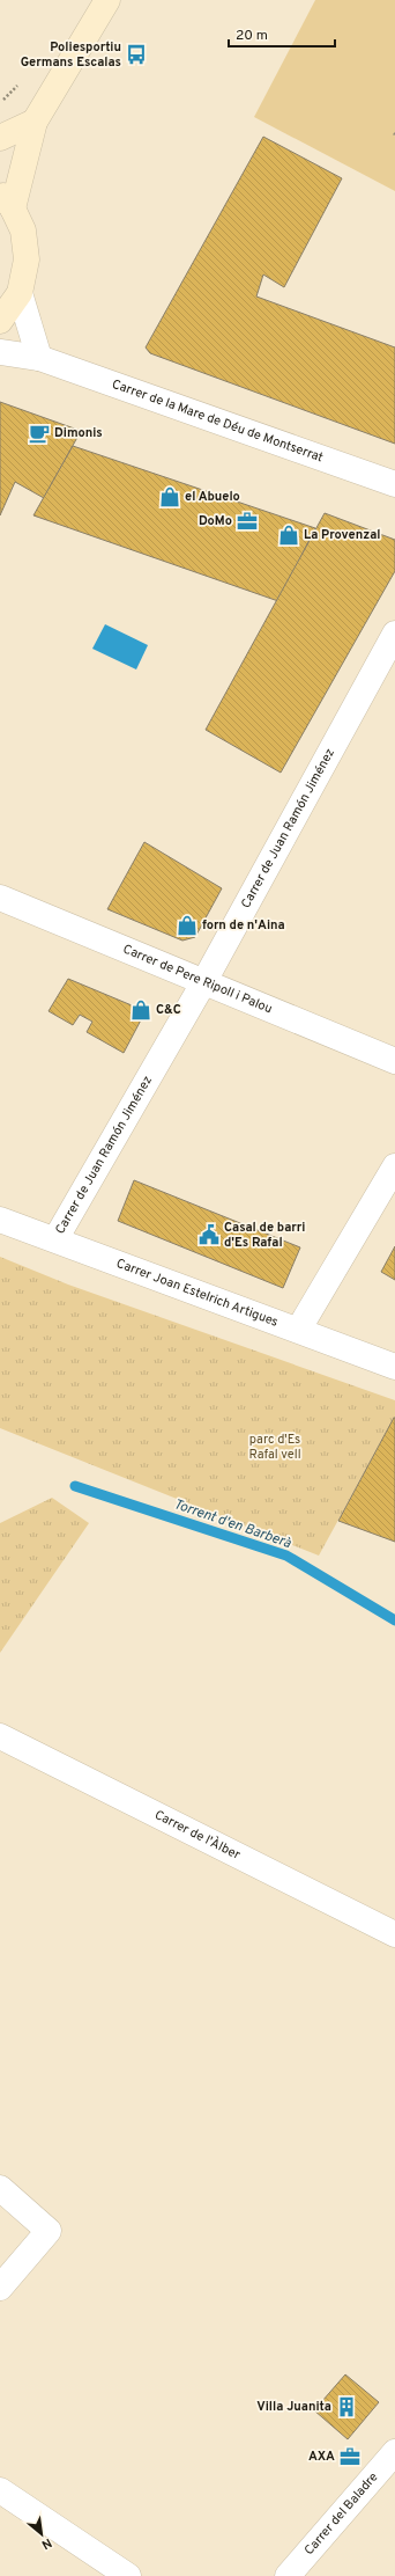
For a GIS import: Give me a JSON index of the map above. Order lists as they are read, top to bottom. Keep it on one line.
{"streets":{"street":["Carrer de la Mare de Déu de Montserrat","Carrer de Juan Ramón Jiménez","Carrer de Pere Ripoll i Palou","Carrer Joan Estelrich Artigues","Carrer de l'Àlber","Carrer del Baladre"]},"crossings":[["Carrer de Juan Ramón Jiménez","Carrer de Pere Ripoll i Palou"],["Carrer de Juan Ramón Jiménez","Carrer Joan Estelrich Artigues"]],"water":["Torrent d'en Barberà"],"parks":["parc d'Es Rafal vell"],"places":{"bus stop":["Poliesportiu Germans Escalas"],"cafe":["Dimonis"],"shop":["el Abuelo","La Provenzal","forn de n'Aina","C&C"],"office":["DoMo","AXA"],"public building":["Casal de barri d'Es Rafal"],"building":["Villa Juanita"]},"scale_bar":"20 m","north":"bottom right"}
